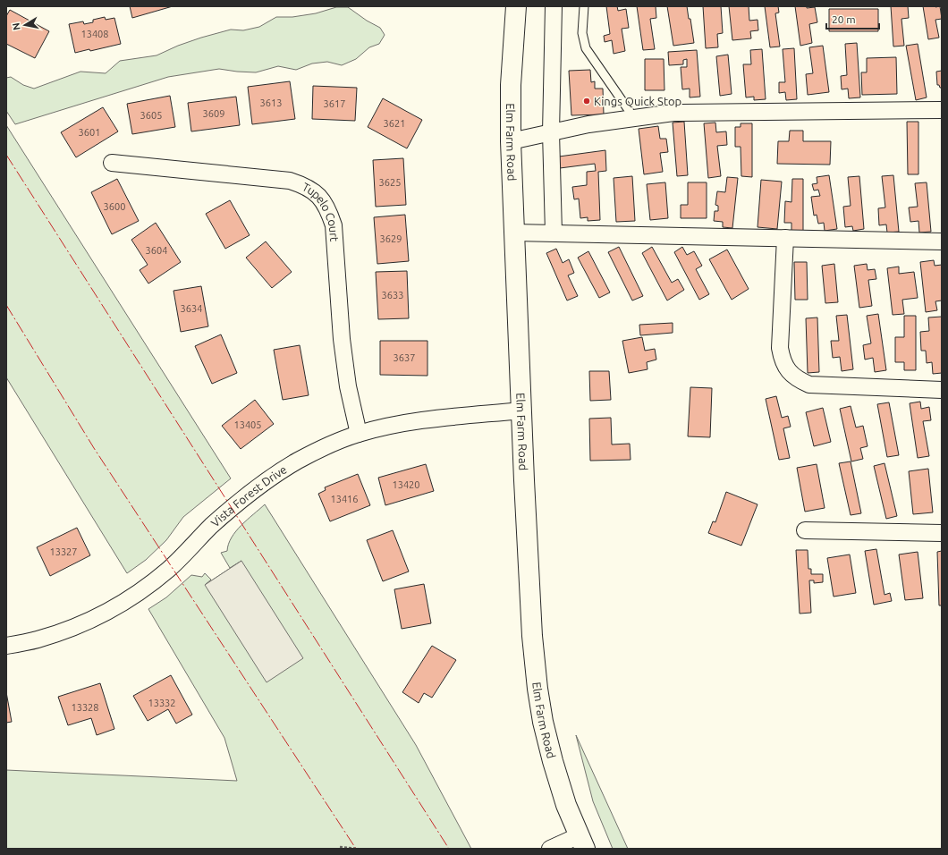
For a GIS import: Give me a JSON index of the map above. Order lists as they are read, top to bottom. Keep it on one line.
{"streets":{"street":["Elm Farm Road","Tupelo Court","Vista Forest Drive"]},"crossings":[["Elm Farm Road","Vista Forest Drive"],["Tupelo Court","Vista Forest Drive"]],"places":["Kings Quick Stop"],"house_numbers":["13408","3613","3617","3609","3605","3621","3601","3625","3600","3629","3604","3633","3634","3637","13405","13420","13416","13327","13332","13328"],"scale_bar":"20 m","north":"left"}
